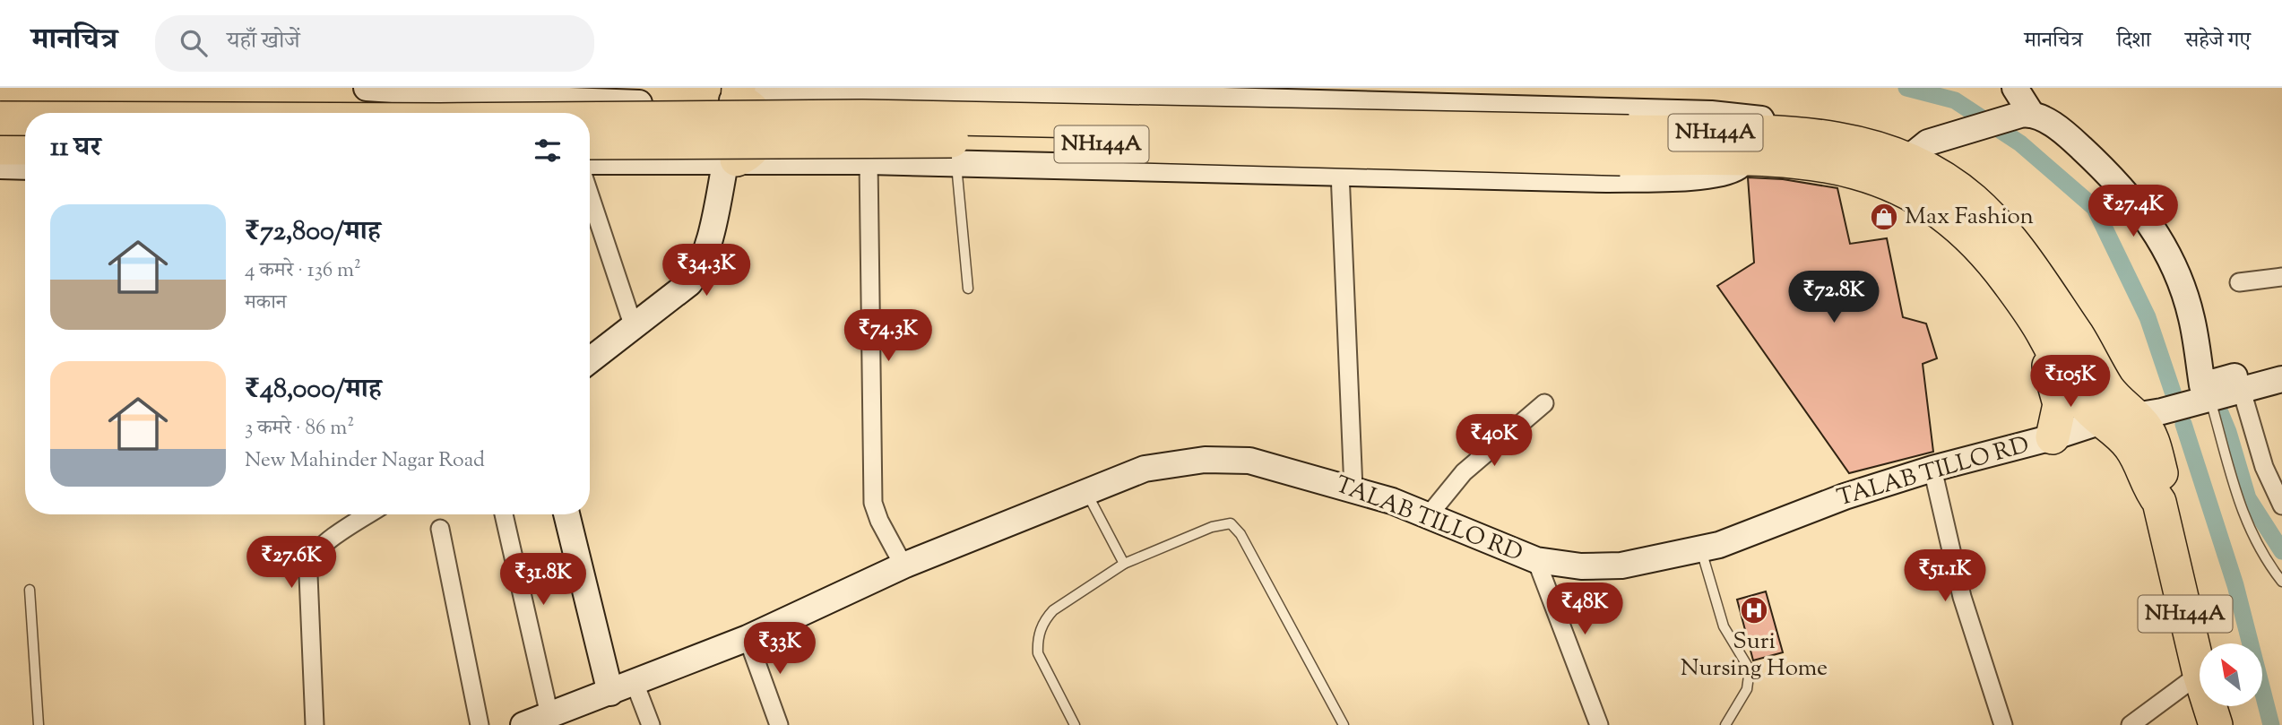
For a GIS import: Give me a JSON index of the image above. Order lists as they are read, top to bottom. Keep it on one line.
{"streets":{"highway":["NH144A"],"main road":["TALAB TILLO RD"]},"crossings":[["NH144A","TALAB TILLO RD"]],"places":{"shop":["Max Fashion"],"hospital":["Suri Nursing Home"]},"north":"top left","page":{"header":"मानचित्र","search":"यहाँ खोजें","nav":["मानचित्र","दिशा","सहेजे गए"],"heading":"11 घर","price":["₹27.4K","₹34.3K","₹72.8K","₹74.3K","₹105K","₹40K","₹27.6K","₹51.1K","₹31.8K","₹48K","₹33K"],"list":[{"name":"₹72,800/माह","note":"4 कमरे · 136 m² · मकान"},{"name":"₹48,000/माह","note":"3 कमरे · 86 m² · New Mahinder Nagar Road"}]}}
